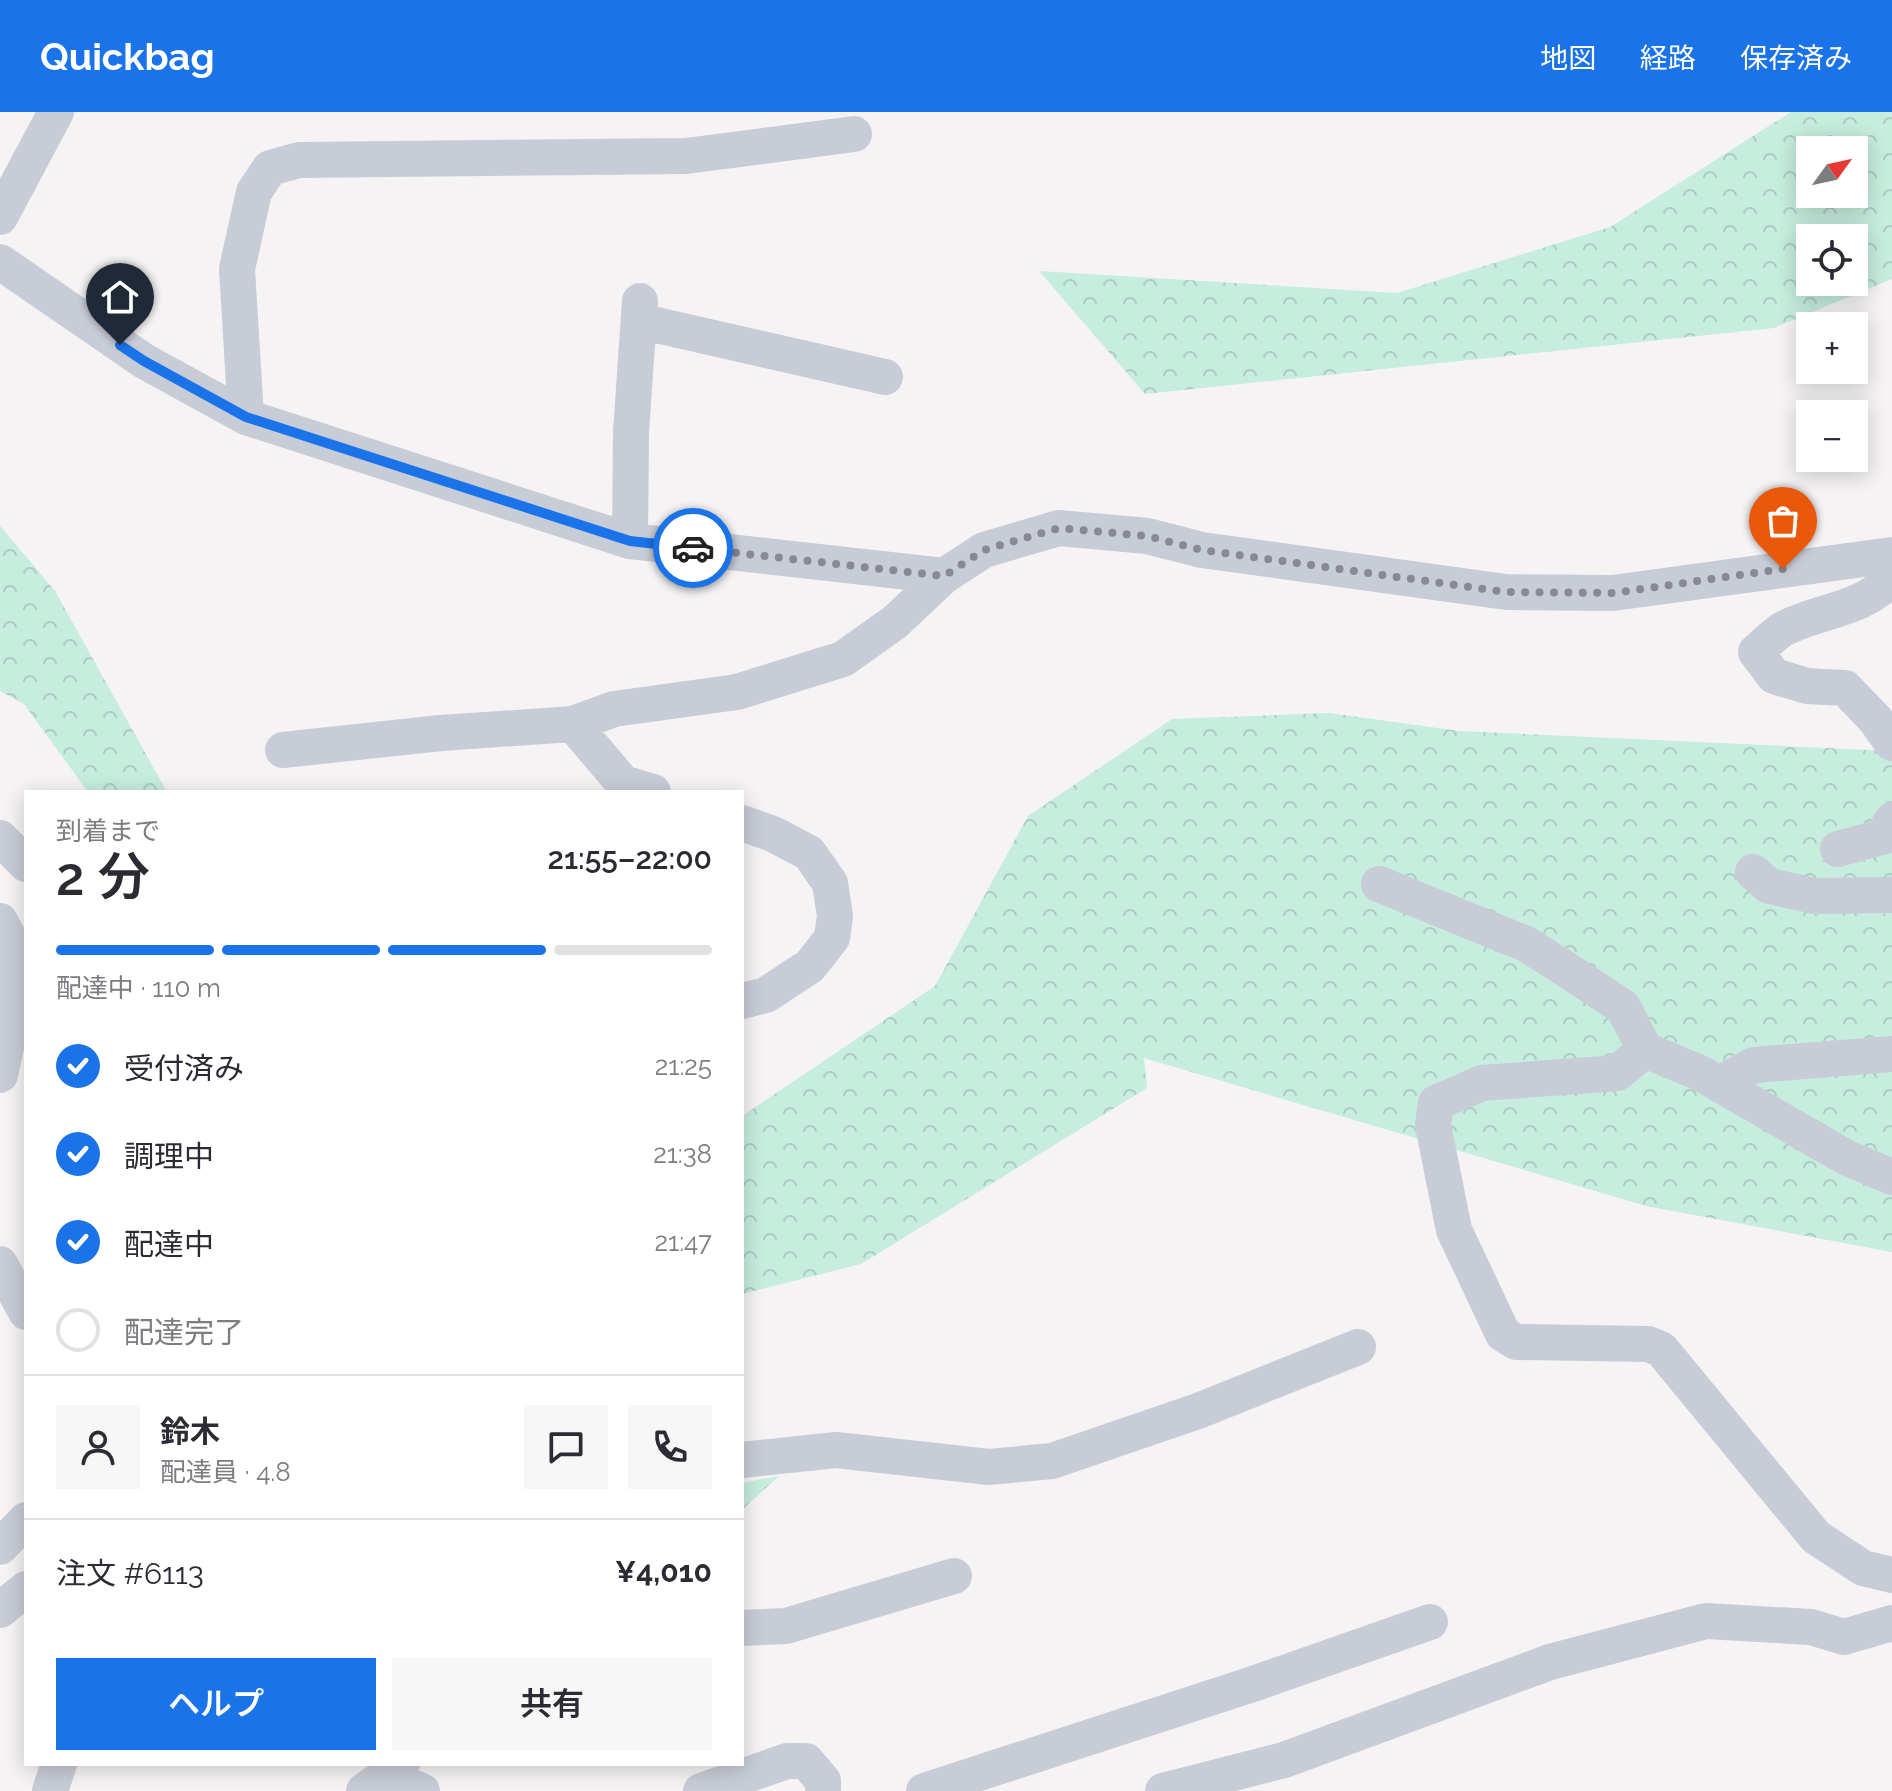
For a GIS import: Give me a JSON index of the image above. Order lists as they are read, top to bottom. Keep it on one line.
{"north":"top right","page":{"header":"Quickbag","nav":["地図","経路","保存済み"],"map_buttons":["+","−"],"heading":["2 分","到着まで","21:55–22:00"],"panel":["鈴木","配達員 · 4.8","注文 #6113","¥4,010"],"bar":"配達中 · 110 m","list":[["受付済み","21:25"],["調理中","21:38"],["配達中","21:47"],"配達完了"],"buttons":["ヘルプ","共有"]}}
